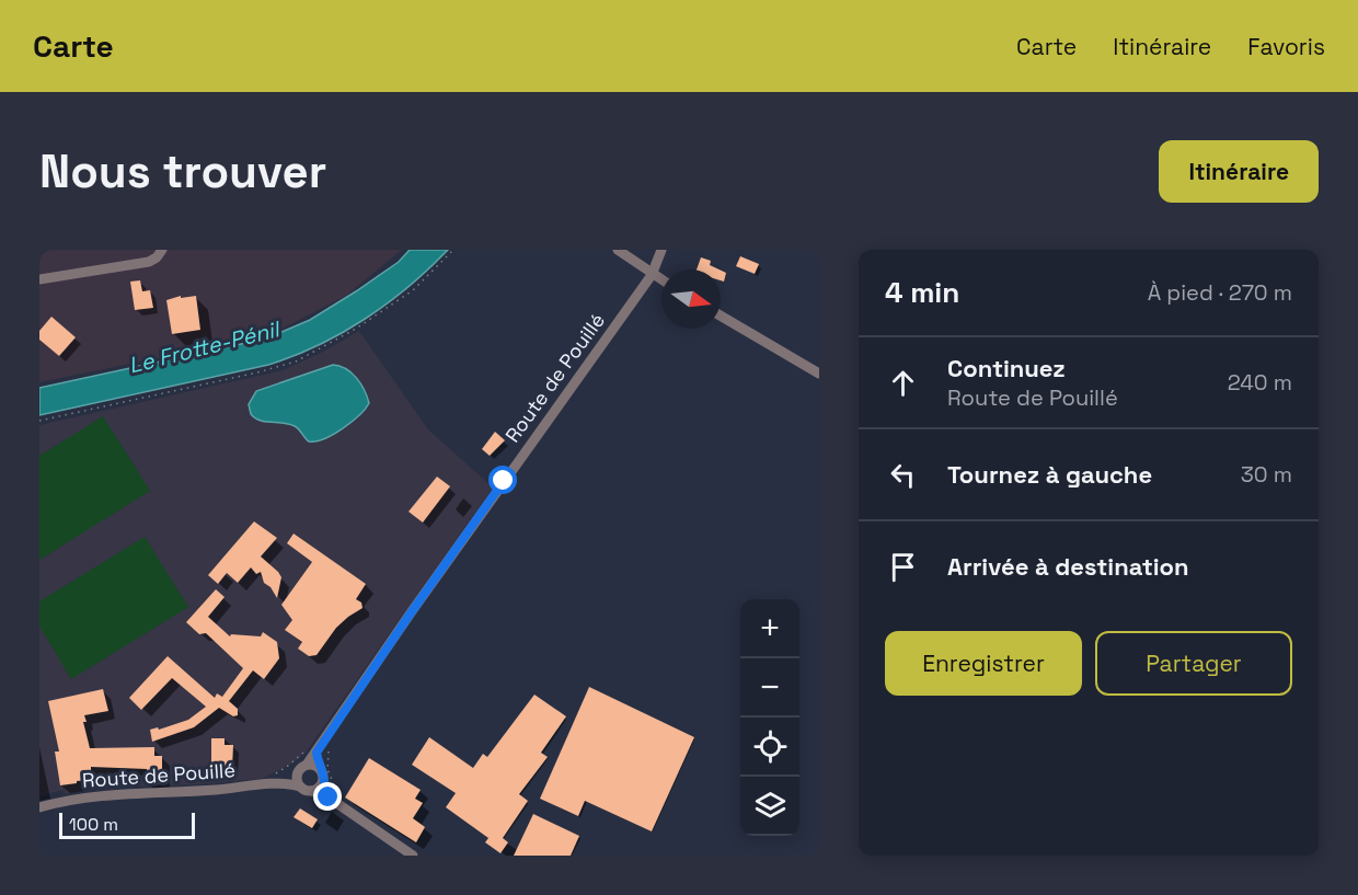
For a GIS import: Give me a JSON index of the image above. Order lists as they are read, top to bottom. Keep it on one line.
{"streets":{"street":["Route de Pouillé"]},"water":["Le Frotte-Pénil"],"scale_bar":"100 m","north":"right","page":{"header":"Carte","nav":["Carte","Itinéraire","Favoris"],"buttons":["Itinéraire",["Enregistrer","Partager"]],"title":"Nous trouver","heading":["4 min","À pied · 270 m"],"list":[["Continuez","Route de Pouillé","240 m"],["Tournez à gauche","30 m"],"Arrivée à destination"],"map_buttons":["+","−"],"scale":"100 m"}}
